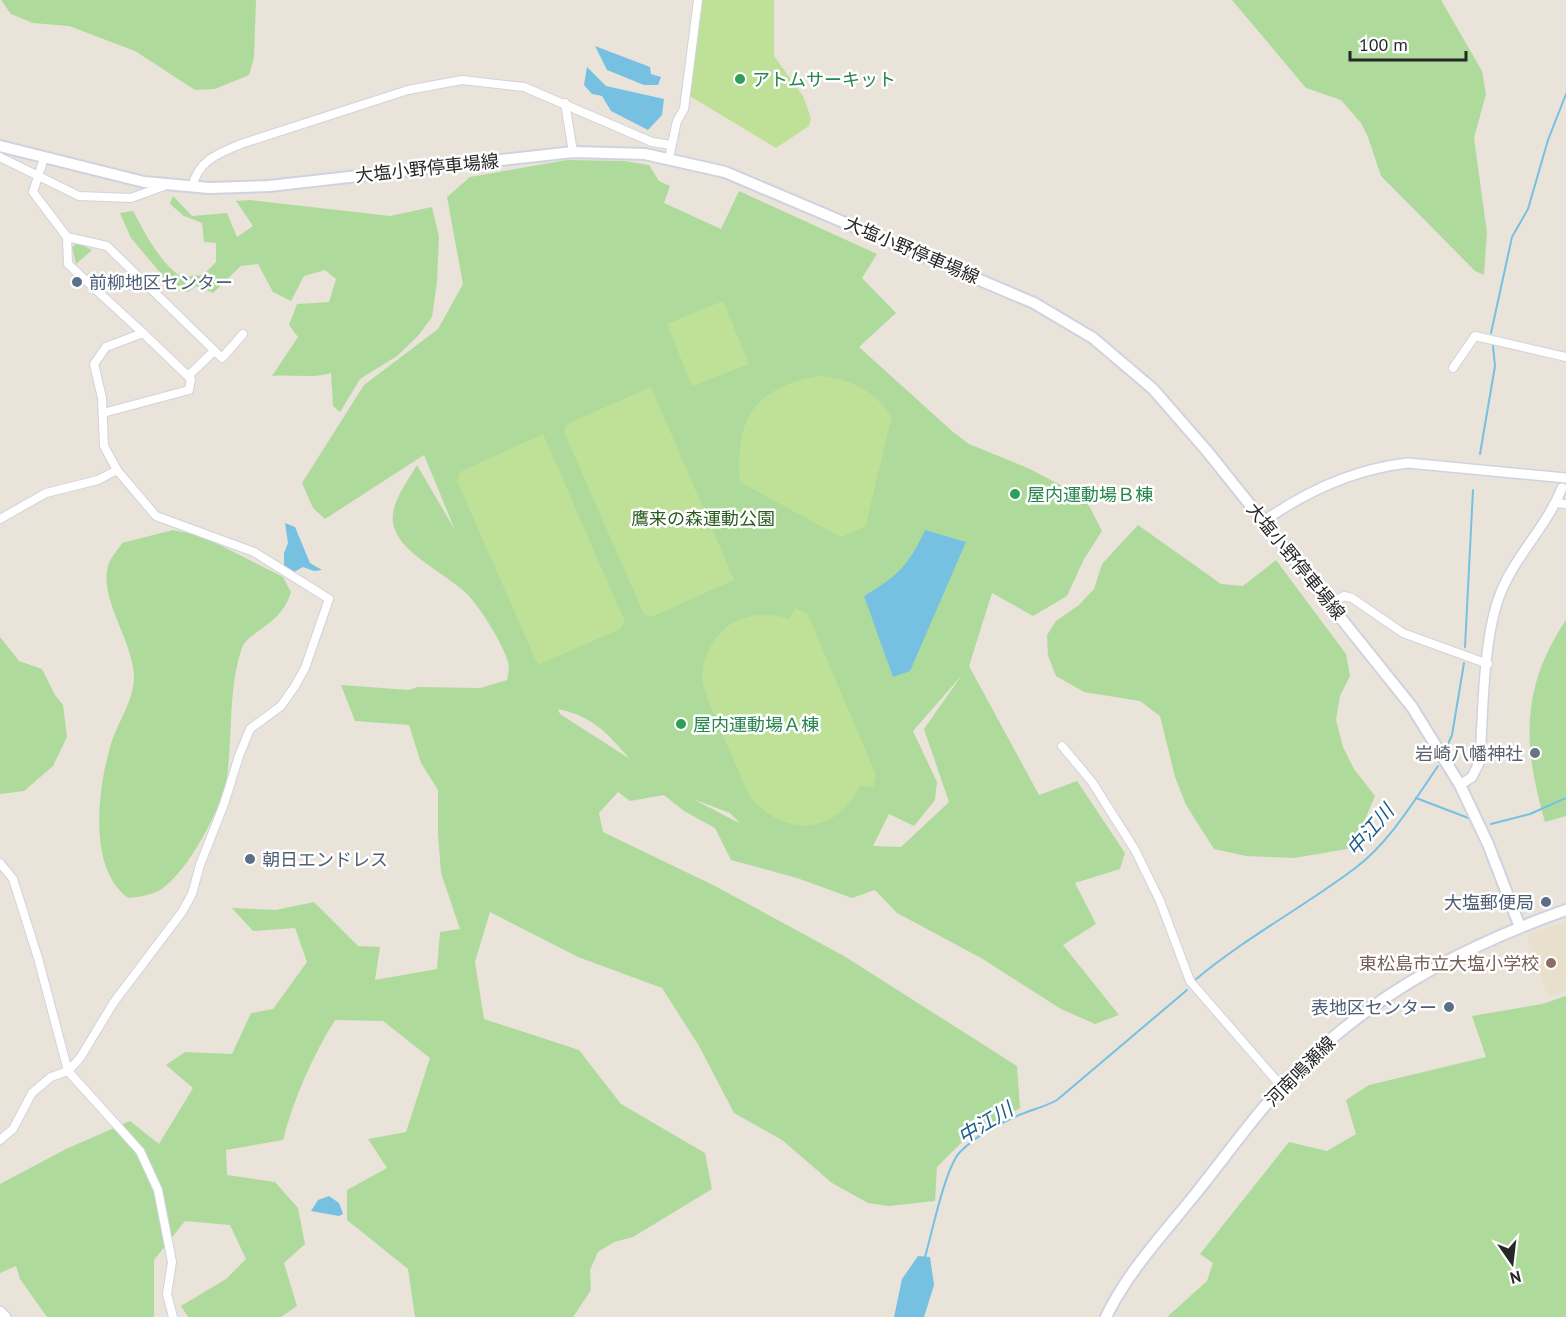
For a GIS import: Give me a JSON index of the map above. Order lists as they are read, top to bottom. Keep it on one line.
{"streets":{"main road":["大塩小野停車場線","河南鳴瀬線"]},"crossings":[["大塩小野停車場線","河南鳴瀬線"]],"water":["中江川"],"parks":["鷹来の森運動公園"],"places":["アトムサーキット","前柳地区センター","屋内運動場Ｂ棟","屋内運動場Ａ棟","岩崎八幡神社","朝日エンドレス","大塩郵便局","東松島市立大塩小学校","表地区センター"],"scale_bar":"100 m","north":"bottom"}
